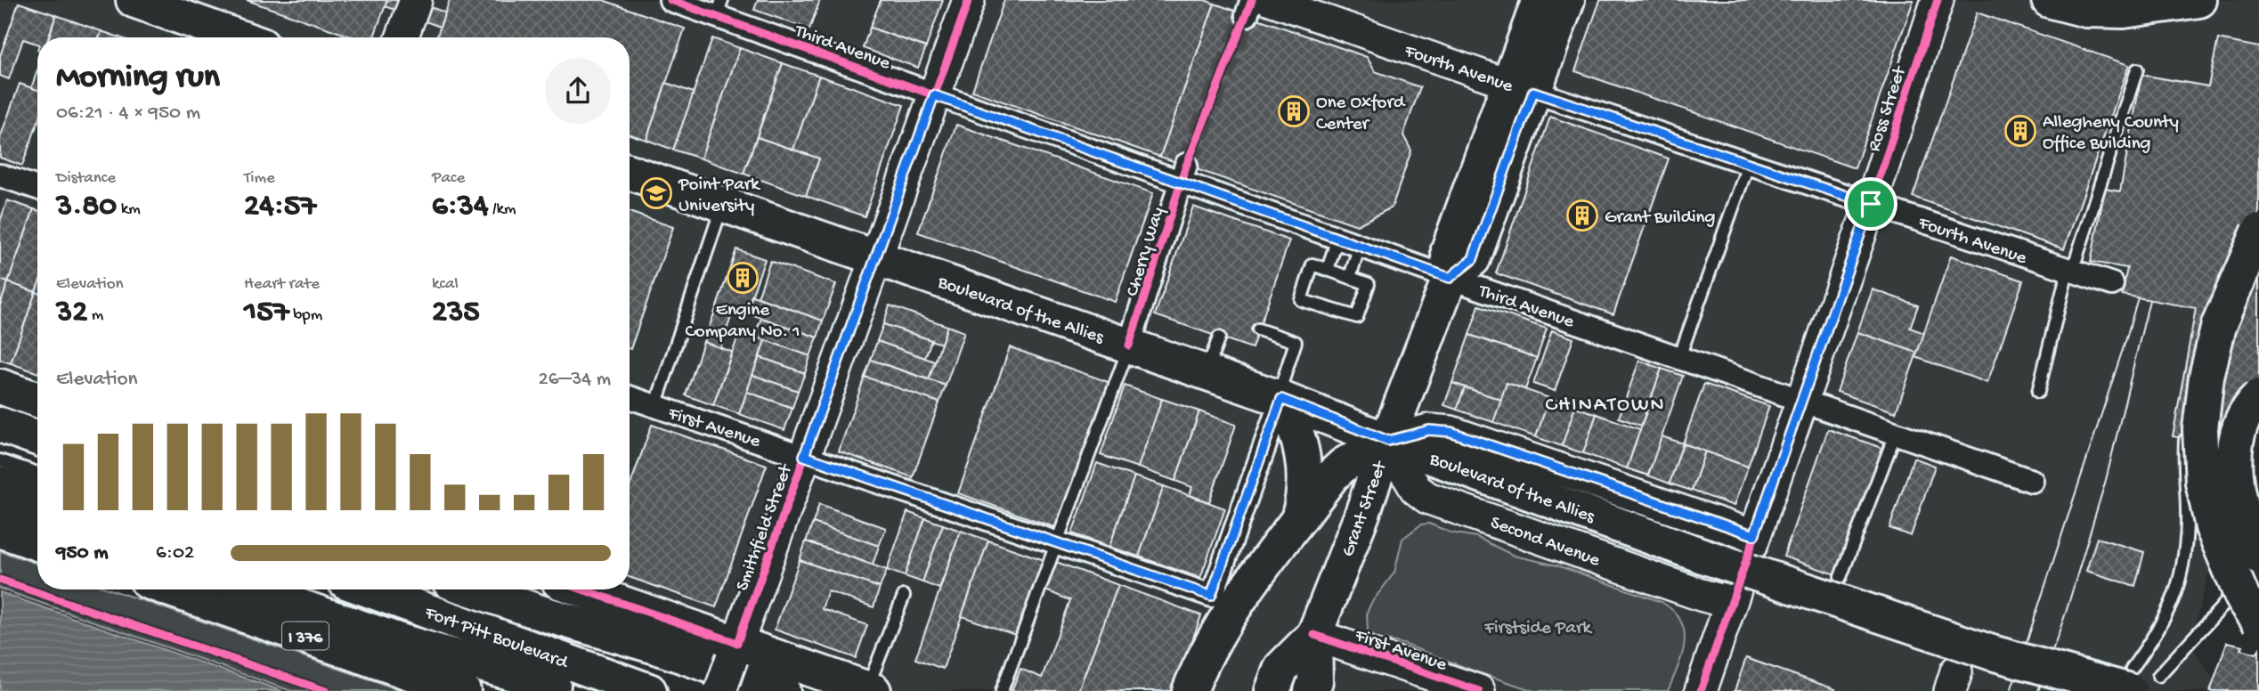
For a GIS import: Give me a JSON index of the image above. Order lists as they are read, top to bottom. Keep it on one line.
{"streets":{"main road":["Ross Street","Boulevard of the Allies","First Avenue","Grant Street","Smithfield Street","Second Avenue","I 376","Fort Pitt Boulevard"],"street":["Third Avenue","Fourth Avenue","Cherry Way"]},"crossings":[["Third Avenue","Ross Street"],["Third Avenue","Cherry Way"],["Third Avenue","Grant Street"],["Third Avenue","Smithfield Street"],["Fourth Avenue","Ross Street"],["Fourth Avenue","Grant Street"],["Ross Street","Boulevard of the Allies"],["Ross Street","Grant Street"],["Ross Street","Second Avenue"],["Cherry Way","Boulevard of the Allies"],["Cherry Way","First Avenue"],["Boulevard of the Allies","First Avenue"],["Boulevard of the Allies","Grant Street"],["Boulevard of the Allies","Smithfield Street"],["Boulevard of the Allies","Second Avenue"],["First Avenue","Grant Street"],["First Avenue","Smithfield Street"],["Grant Street","Second Avenue"]],"districts":["CHINATOWN"],"parks":["Firstside Park"],"places":{"building":["One Oxford Center","Allegheny County Office Building","Grant Building","Engine Company No. 1"],"school or university":["Point Park University"]},"page":{"heading":["Morning run","06:21 · 4 × 950 m"],"stats":[["Distance","3.80 km"],["Time","24:57"],["Pace","6:34 /km"],["Elevation","32 m"],["Heart rate","157 bpm"],["kcal","235"]],"chart":["Elevation","26–34 m"],"list":[{"name":"950 m","note":"6:02"}]}}
